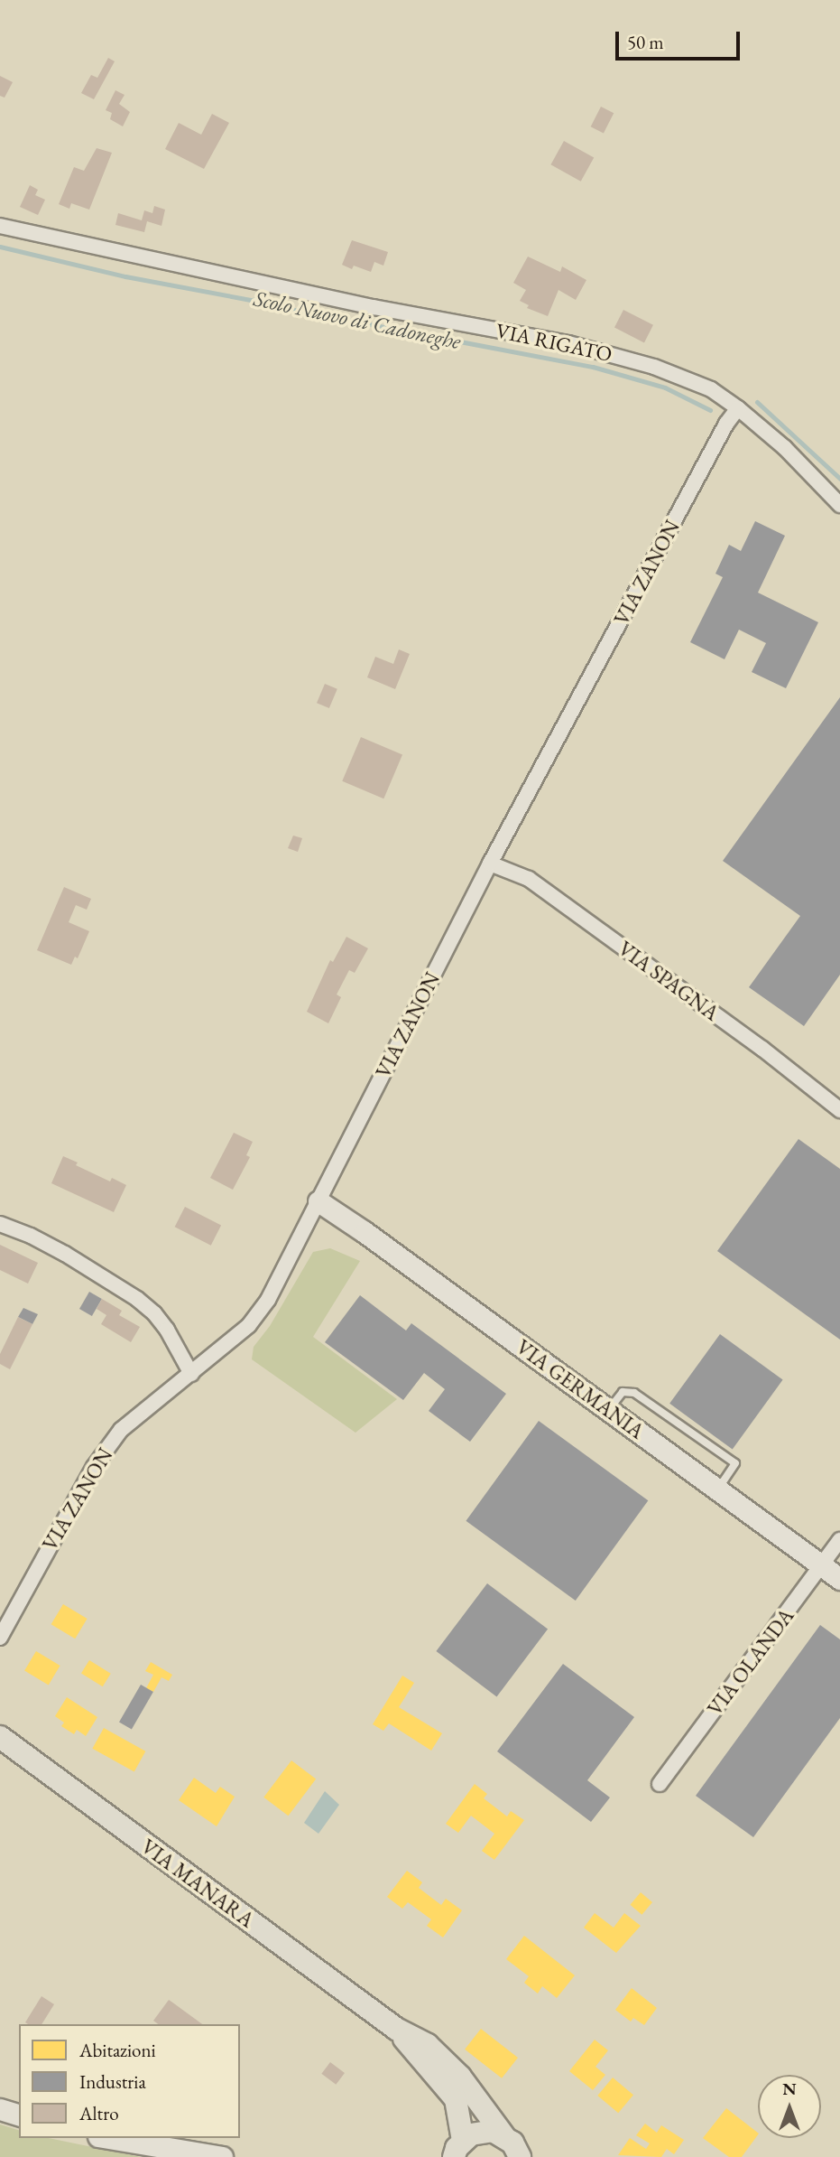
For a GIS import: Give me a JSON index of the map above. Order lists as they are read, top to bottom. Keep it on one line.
{"streets":{"main road":["VIA MANARA"],"street":["VIA RIGATO","VIA ZANON","VIA SPAGNA","VIA GERMANIA","VIA OLANDA"]},"crossings":[["VIA RIGATO","VIA ZANON"],["VIA ZANON","VIA SPAGNA"],["VIA ZANON","VIA GERMANIA"],["VIA GERMANIA","VIA OLANDA"]],"water":["Scolo Nuovo di Cadoneghe"],"legend":["Abitazioni","Industria","Altro"],"scale_bar":"50 m","north":"top"}
